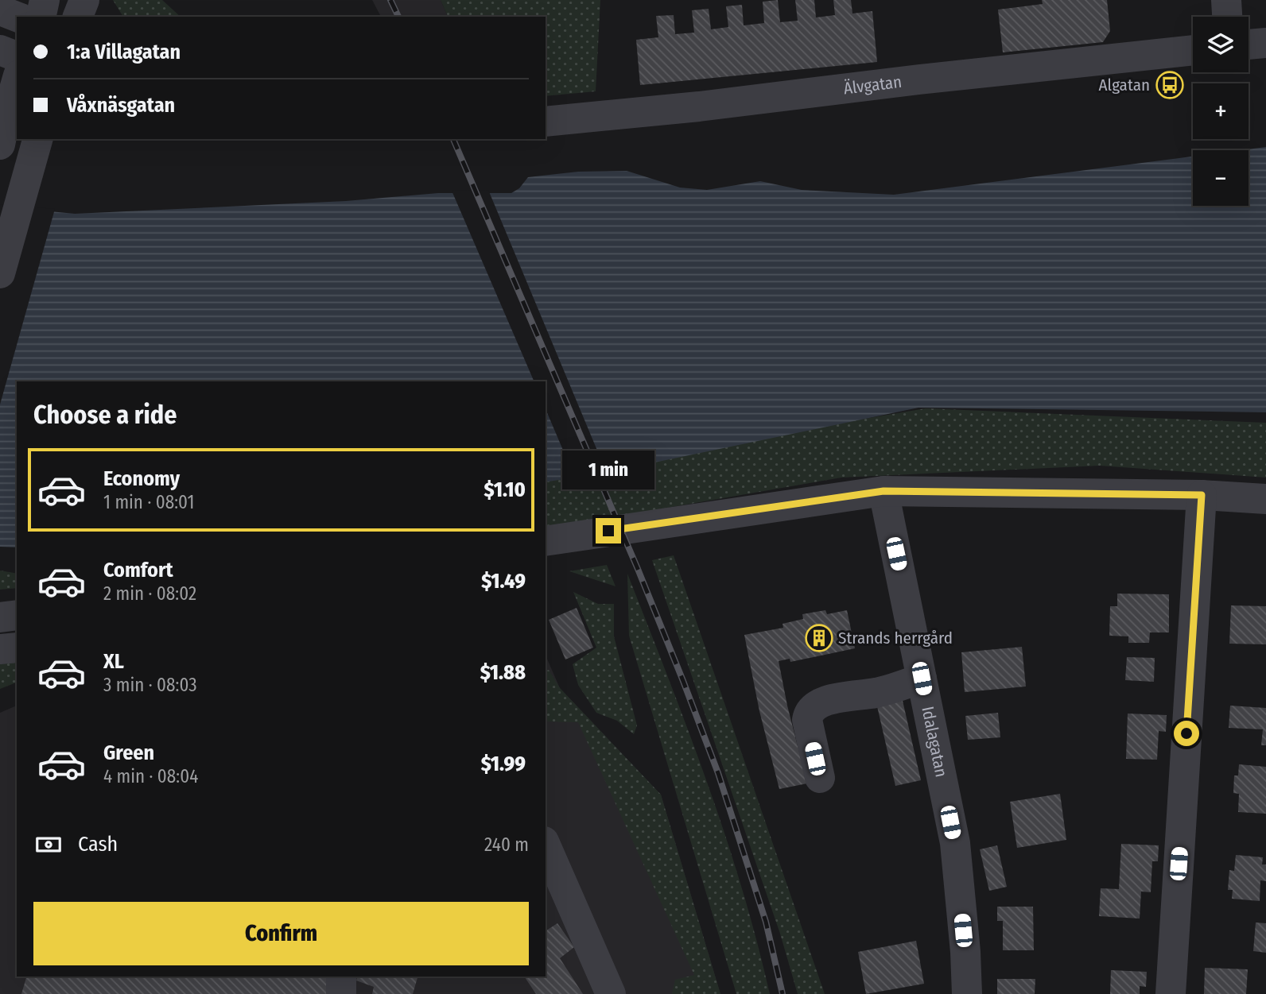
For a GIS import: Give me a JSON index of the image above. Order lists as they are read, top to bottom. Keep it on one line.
{"streets":{"street":["Älvgatan","Idalagatan"]},"places":{"bus stop":["Algatan"],"building":["Strands herrgård"]},"page":{"map_buttons":["+","−"],"banner":["1:a Villagatan","Våxnäsgatan"],"heading":"Choose a ride","list":[{"name":"Economy","note":"1 min · 08:01","value":"$1.10"},{"name":"Comfort","note":"2 min · 08:02","value":"$1.49"},{"name":"XL","note":"3 min · 08:03","value":"$1.88"},{"name":"Green","note":"4 min · 08:04","value":"$1.99"}],"bubble":"1 min","pay":["Cash","240 m"],"buttons":"Confirm"}}
